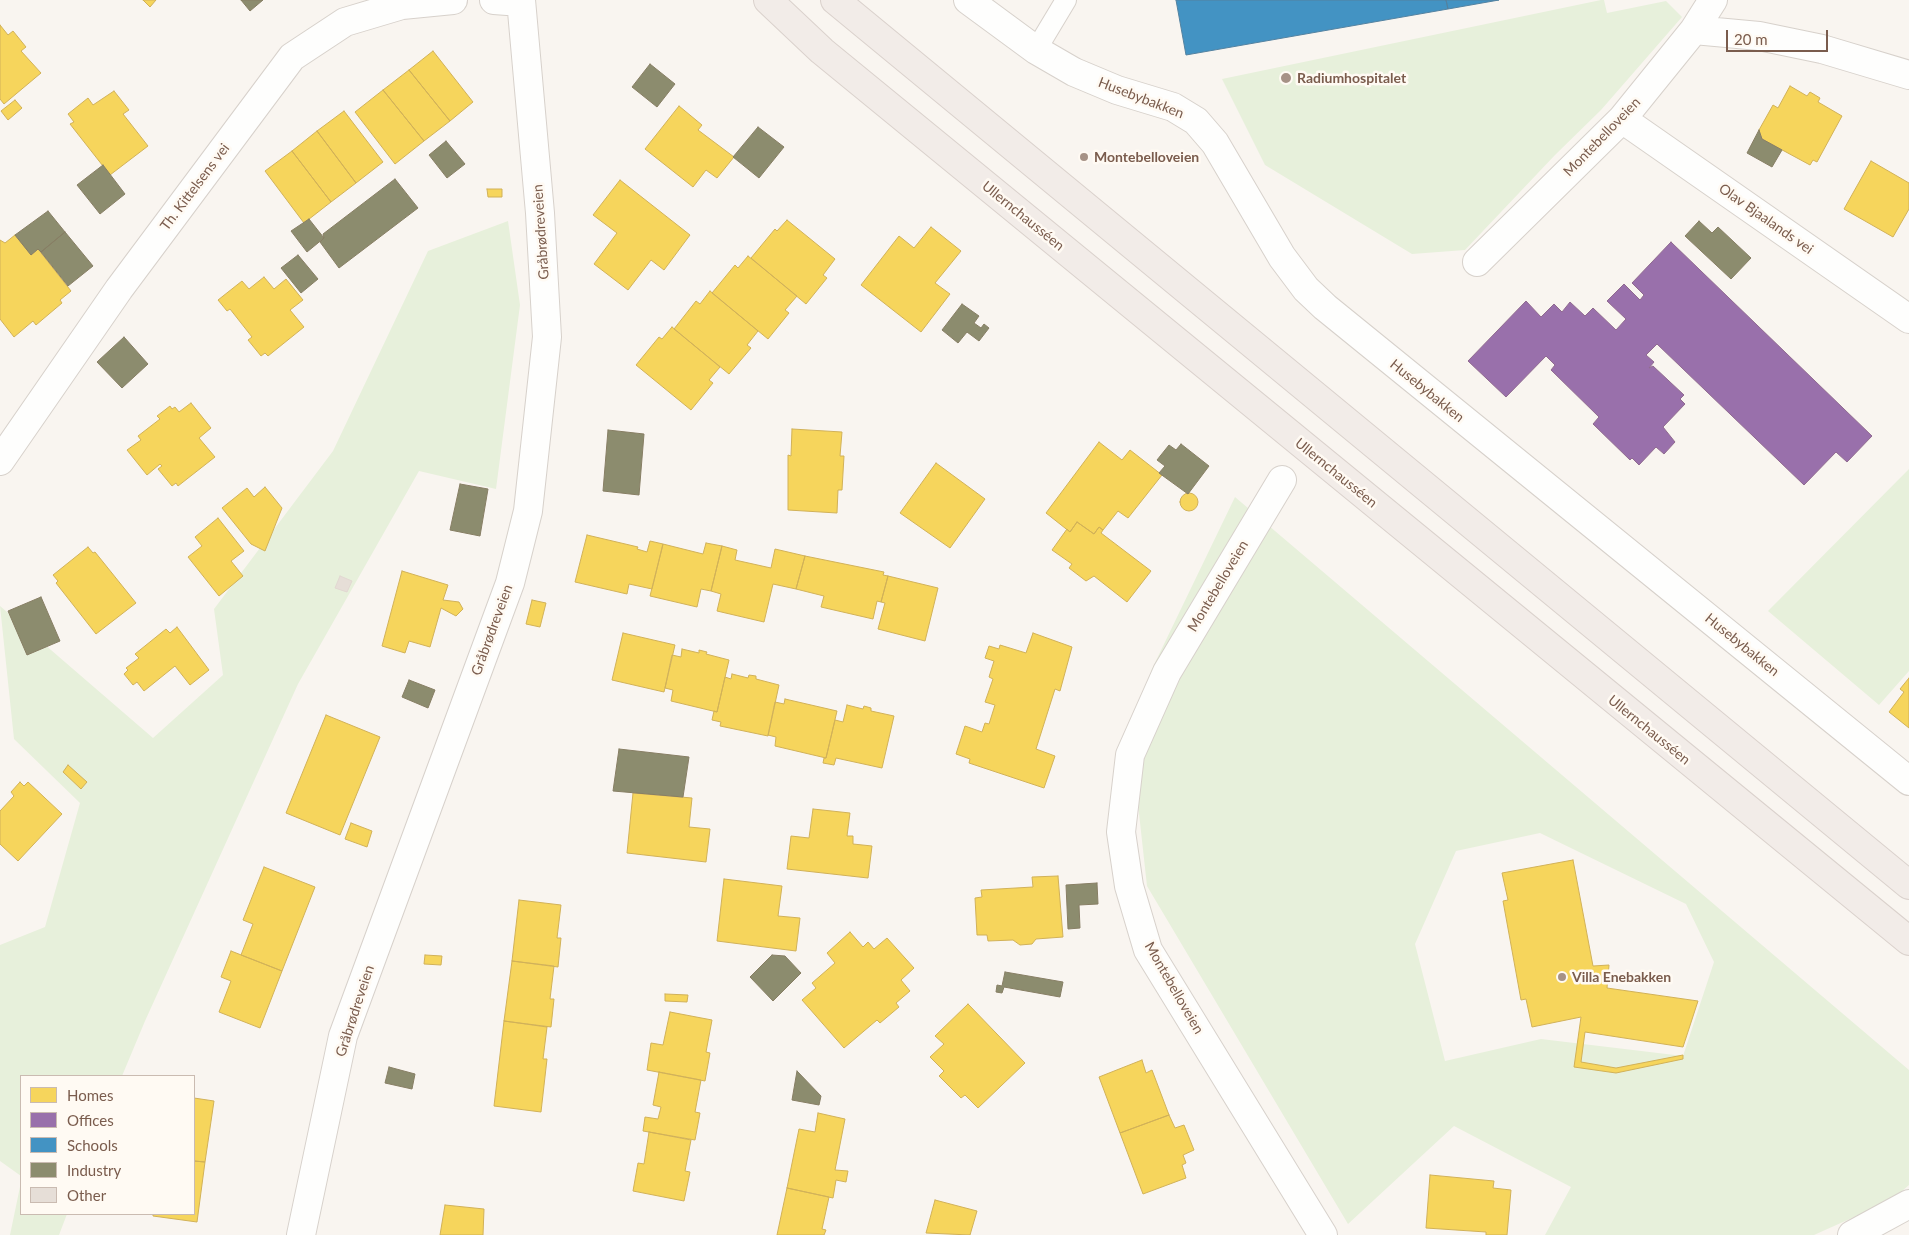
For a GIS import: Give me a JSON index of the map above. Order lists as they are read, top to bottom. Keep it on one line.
{"streets":{"highway":["Ullernchausséen"],"street":["Husebybakken","Montebelloveien","Th. Kittelsens vei","Olav Bjaalands vei","Gråbrødreveien"]},"crossings":[["Montebelloveien","Olav Bjaalands vei"]],"places":["Radiumhospitalet","Montebelloveien","Villa Enebakken"],"legend":["Homes","Offices","Schools","Industry","Other"],"scale_bar":"20 m"}
